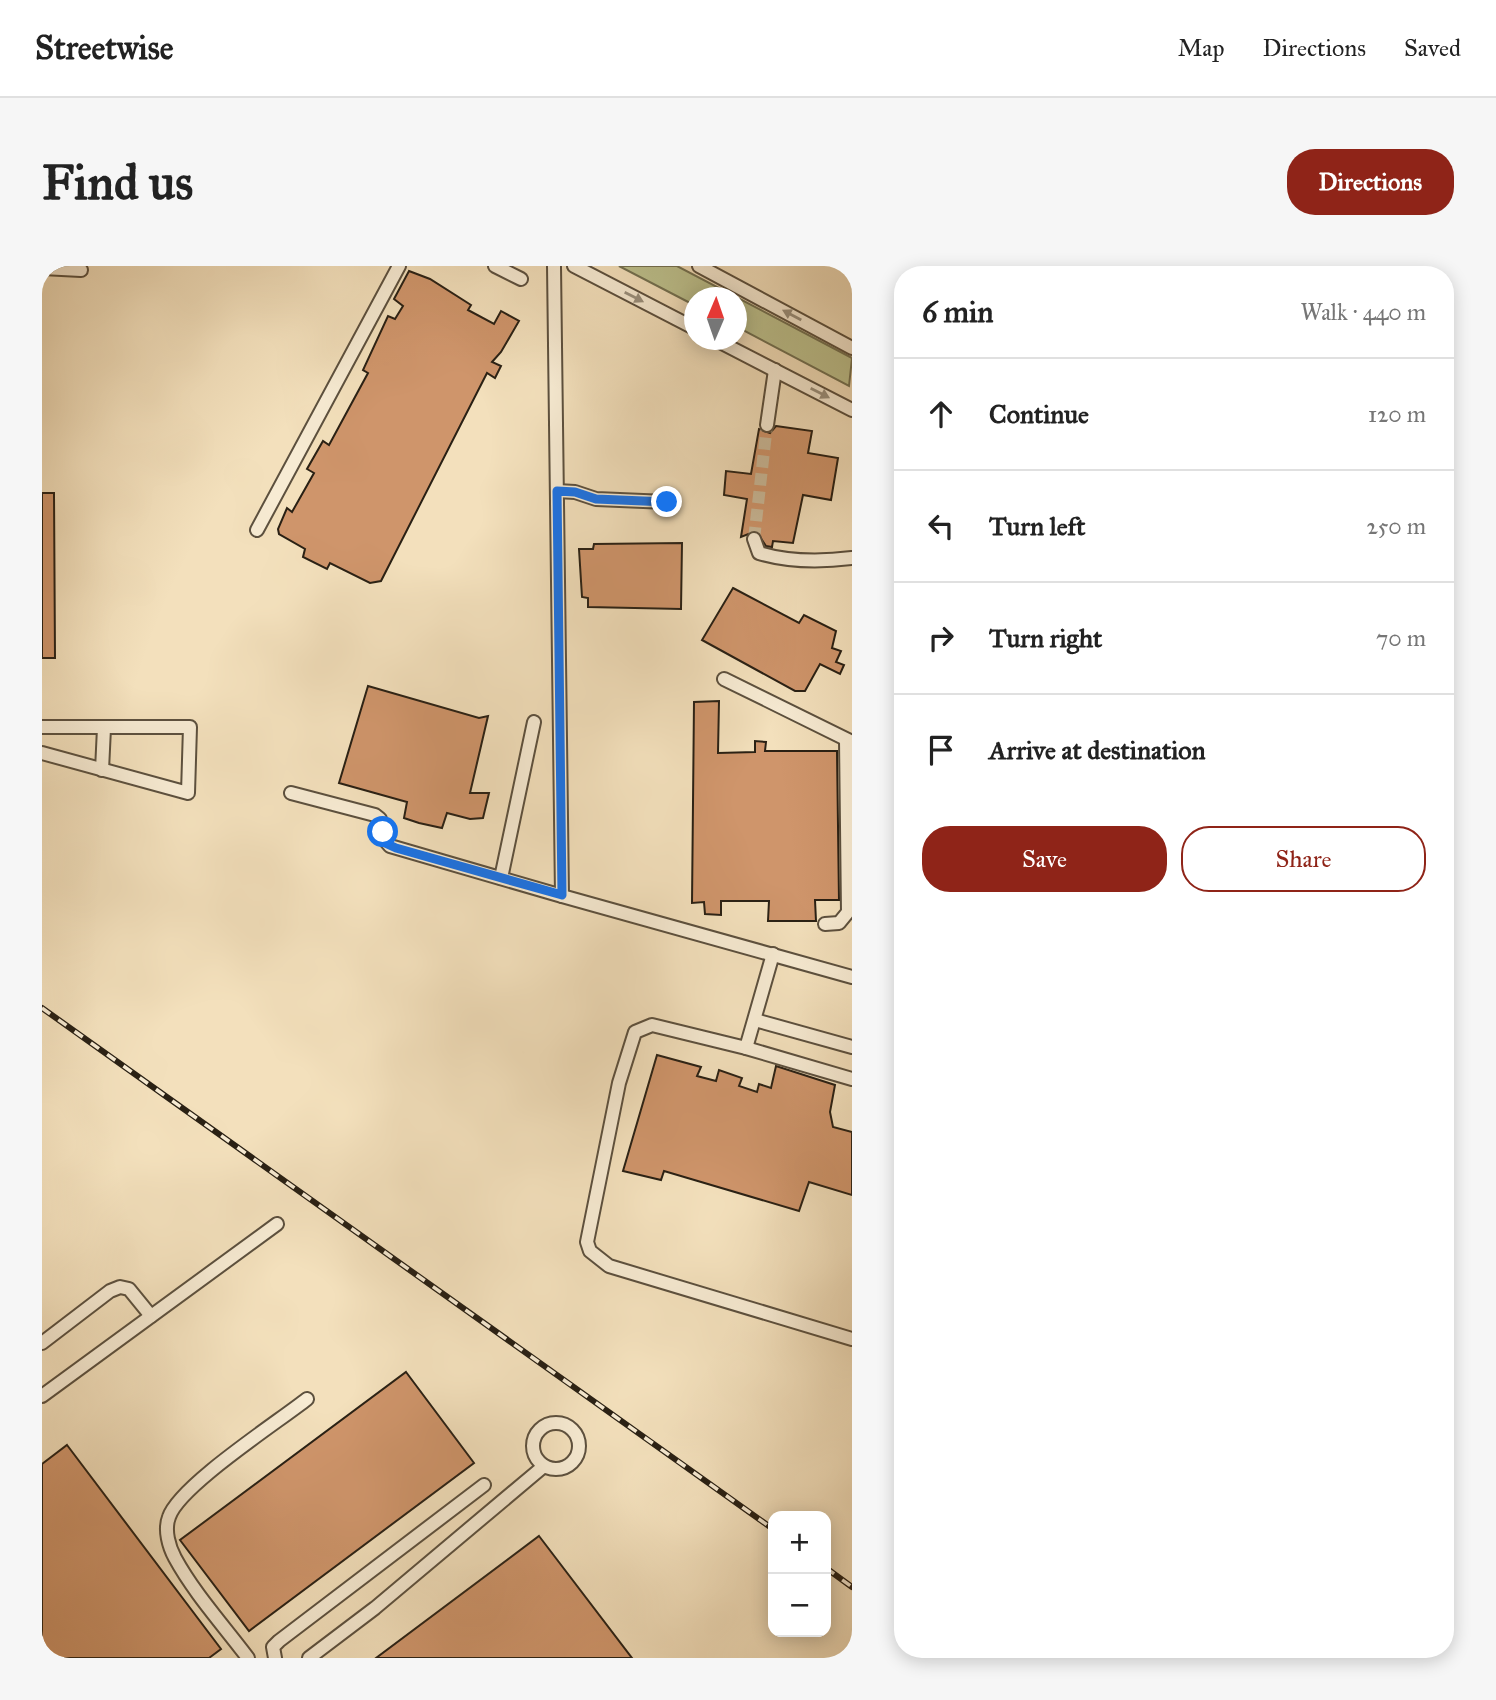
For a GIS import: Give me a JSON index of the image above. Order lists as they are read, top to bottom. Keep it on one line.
{"north":"top","page":{"header":"Streetwise","nav":["Map","Directions","Saved"],"buttons":["Directions",["Save","Share"]],"title":"Find us","heading":["6 min","Walk · 440 m"],"list":[["Continue","120 m"],["Turn left","250 m"],["Turn right","70 m"],"Arrive at destination"],"map_buttons":["+","−"]}}
